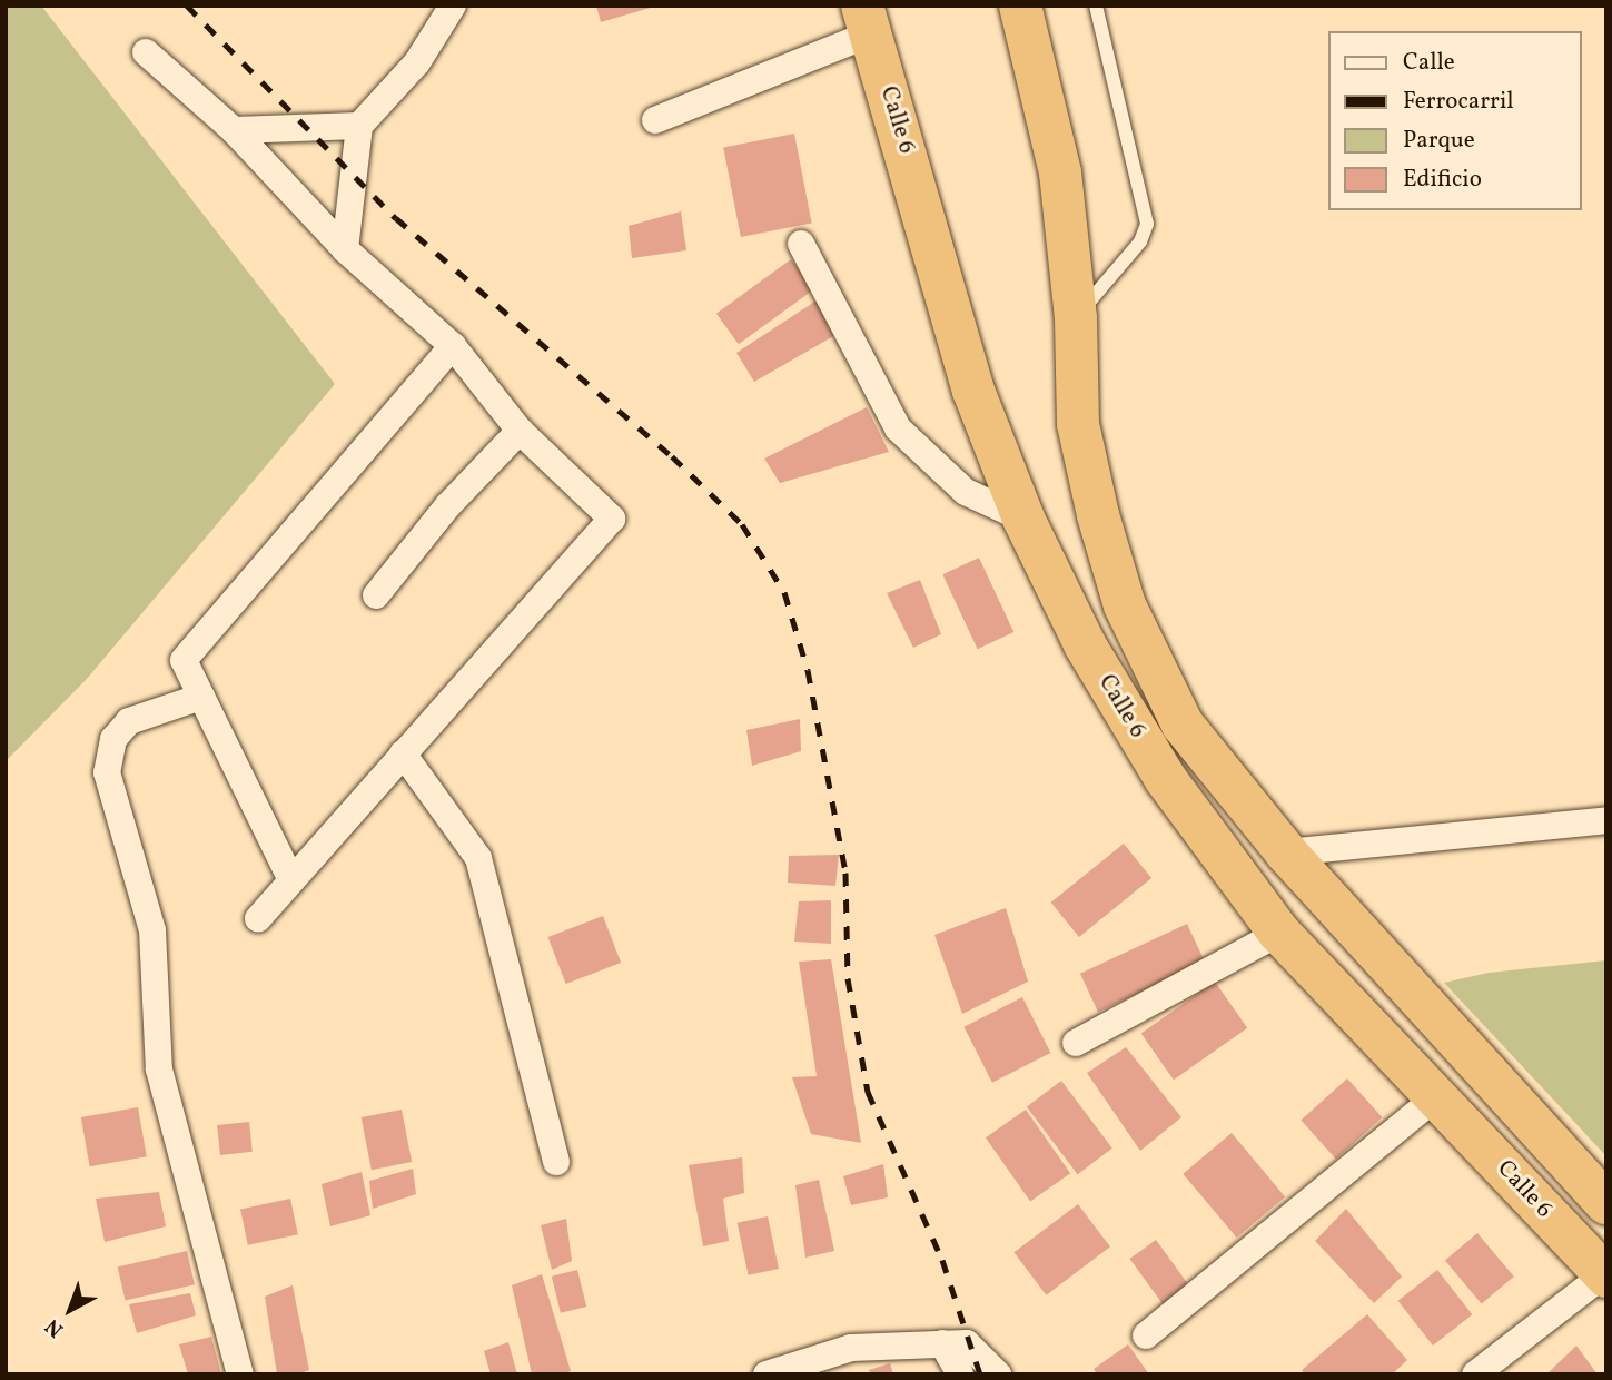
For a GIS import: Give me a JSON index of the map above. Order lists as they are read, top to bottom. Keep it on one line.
{"streets":{"highway":["Calle 6"]},"legend":["Calle","Ferrocarril","Parque","Edificio"],"north":"bottom left"}
